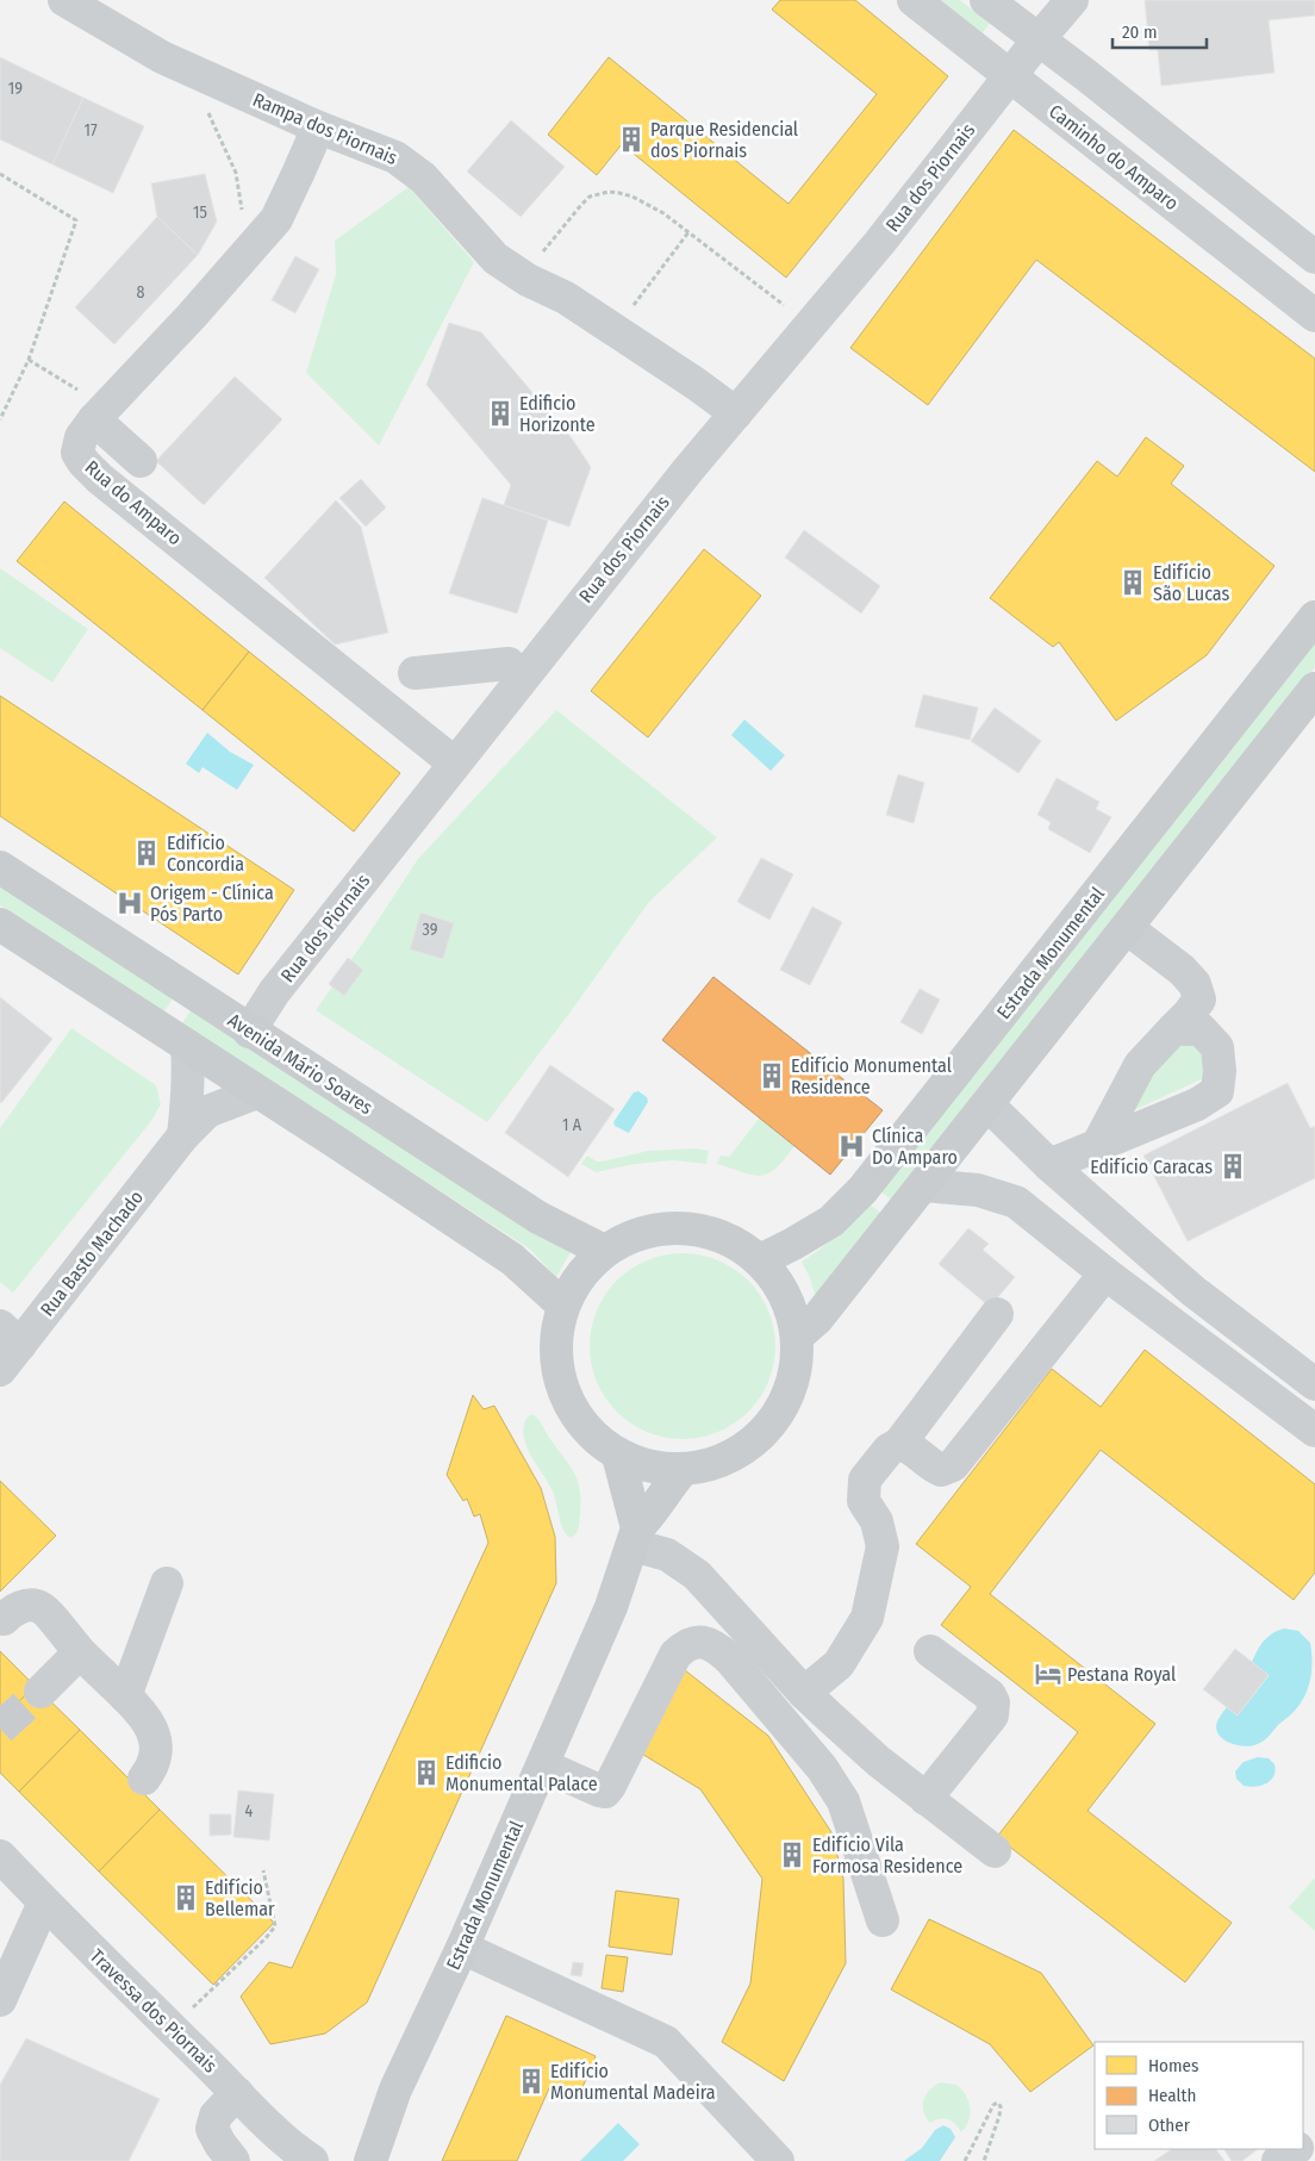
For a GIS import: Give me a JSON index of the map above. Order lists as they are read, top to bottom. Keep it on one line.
{"streets":{"main road":["Estrada Monumental","Avenida Mário Soares"],"street":["Rampa dos Piornais","Caminho do Amparo","Rua dos Piornais","Rua do Amparo","Rua Basto Machado","Travessa dos Piornais"]},"crossings":[["Rampa dos Piornais","Rua dos Piornais"],["Rampa dos Piornais","Rua do Amparo"],["Caminho do Amparo","Rua dos Piornais"],["Rua dos Piornais","Rua do Amparo"],["Rua dos Piornais","Avenida Mário Soares"]],"places":{"building":["Parque Residencial dos Piornais","Edificio Horizonte","Edifício São Lucas","Edifício Concordia","Edifício Monumental Residence","Edifício Caracas","Edificio Monumental Palace","Edifício Vila Formosa Residence","Edifício Bellemar","Edifício Monumental Madeira"],"hospital":["Origem - Clínica Pós Parto","Clínica Do Amparo"],"hotel":["Pestana Royal"]},"house_numbers":["19","17","15","8","39","1 A","4"],"legend":["Homes","Health","Other"],"scale_bar":"20 m"}
